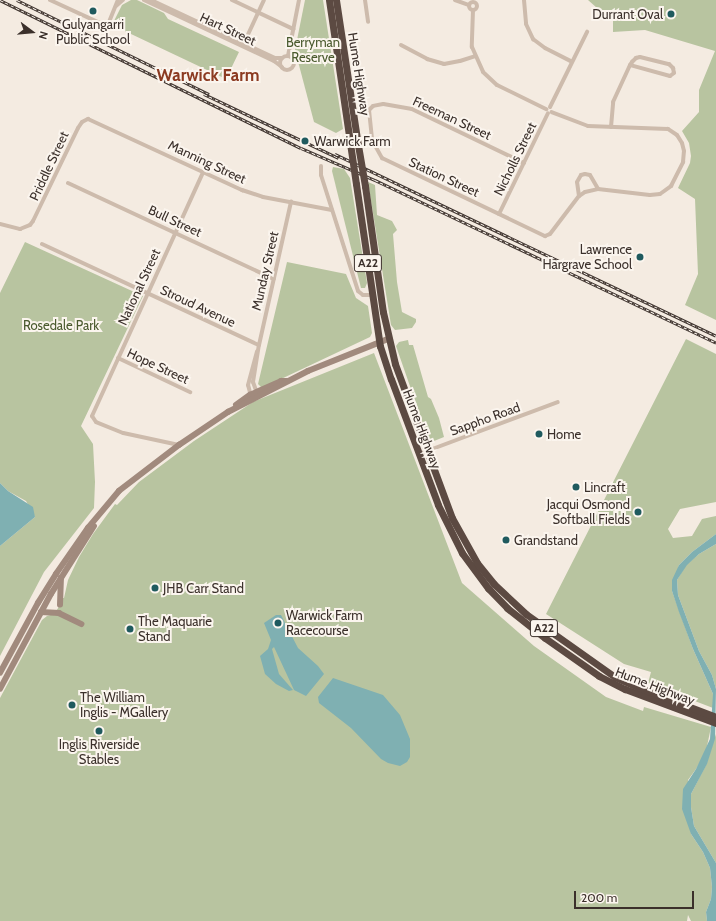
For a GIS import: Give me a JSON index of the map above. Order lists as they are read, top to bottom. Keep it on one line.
{"streets":{"highway":["Hume Highway","A22"],"street":["Hart Street","Freeman Street","Nicholls Street","Manning Street","Priddle Street","Station Street","Bull Street","Munday Street","National Street","Stroud Avenue","Hope Street","Sappho Road"]},"crossings":[["Hume Highway","Sappho Road"],["Freeman Street","Nicholls Street"],["Freeman Street","Station Street"],["Nicholls Street","Station Street"],["Manning Street","Priddle Street"],["Manning Street","Munday Street"],["Manning Street","National Street"],["Bull Street","Munday Street"],["Bull Street","National Street"],["Munday Street","Stroud Avenue"],["National Street","Stroud Avenue"],["National Street","Hope Street"]],"districts":["Warwick Farm"],"parks":["Berryman Reserve","Rosedale Park"],"places":["Gulyangarri Public School","Durrant Oval","Warwick Farm","Lawrence Hargrave School","Home","Lincraft","Jacqui Osmond Softball Fields","Grandstand","JHB Carr Stand","Warwick Farm Racecourse","The Maquarie Stand","The William Inglis - MGallery","Inglis Riverside Stables"],"scale_bar":"200 m","north":"right"}
